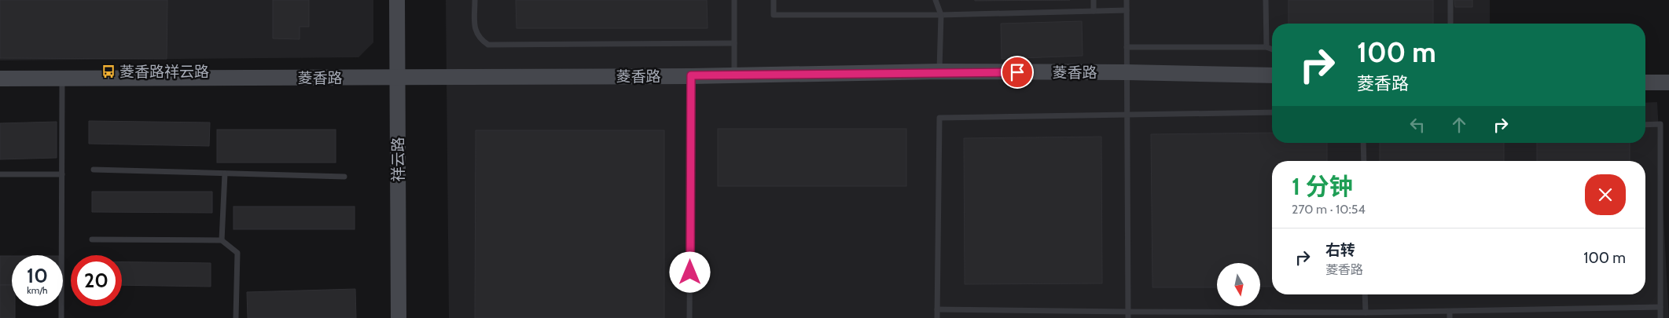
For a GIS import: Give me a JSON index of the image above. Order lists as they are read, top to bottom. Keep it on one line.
{"streets":{"street":["菱香路","祥云路"]},"crossings":[["菱香路","祥云路"]],"places":{"bus stop":["菱香路祥云路"]},"north":"bottom","page":{"turn":["100 m","菱香路"],"heading":["1 分钟","270 m · 10:54"],"list":[{"name":"右转","note":"菱香路","value":"100 m"}],"speed":"10 km/h","limit":"20"}}
